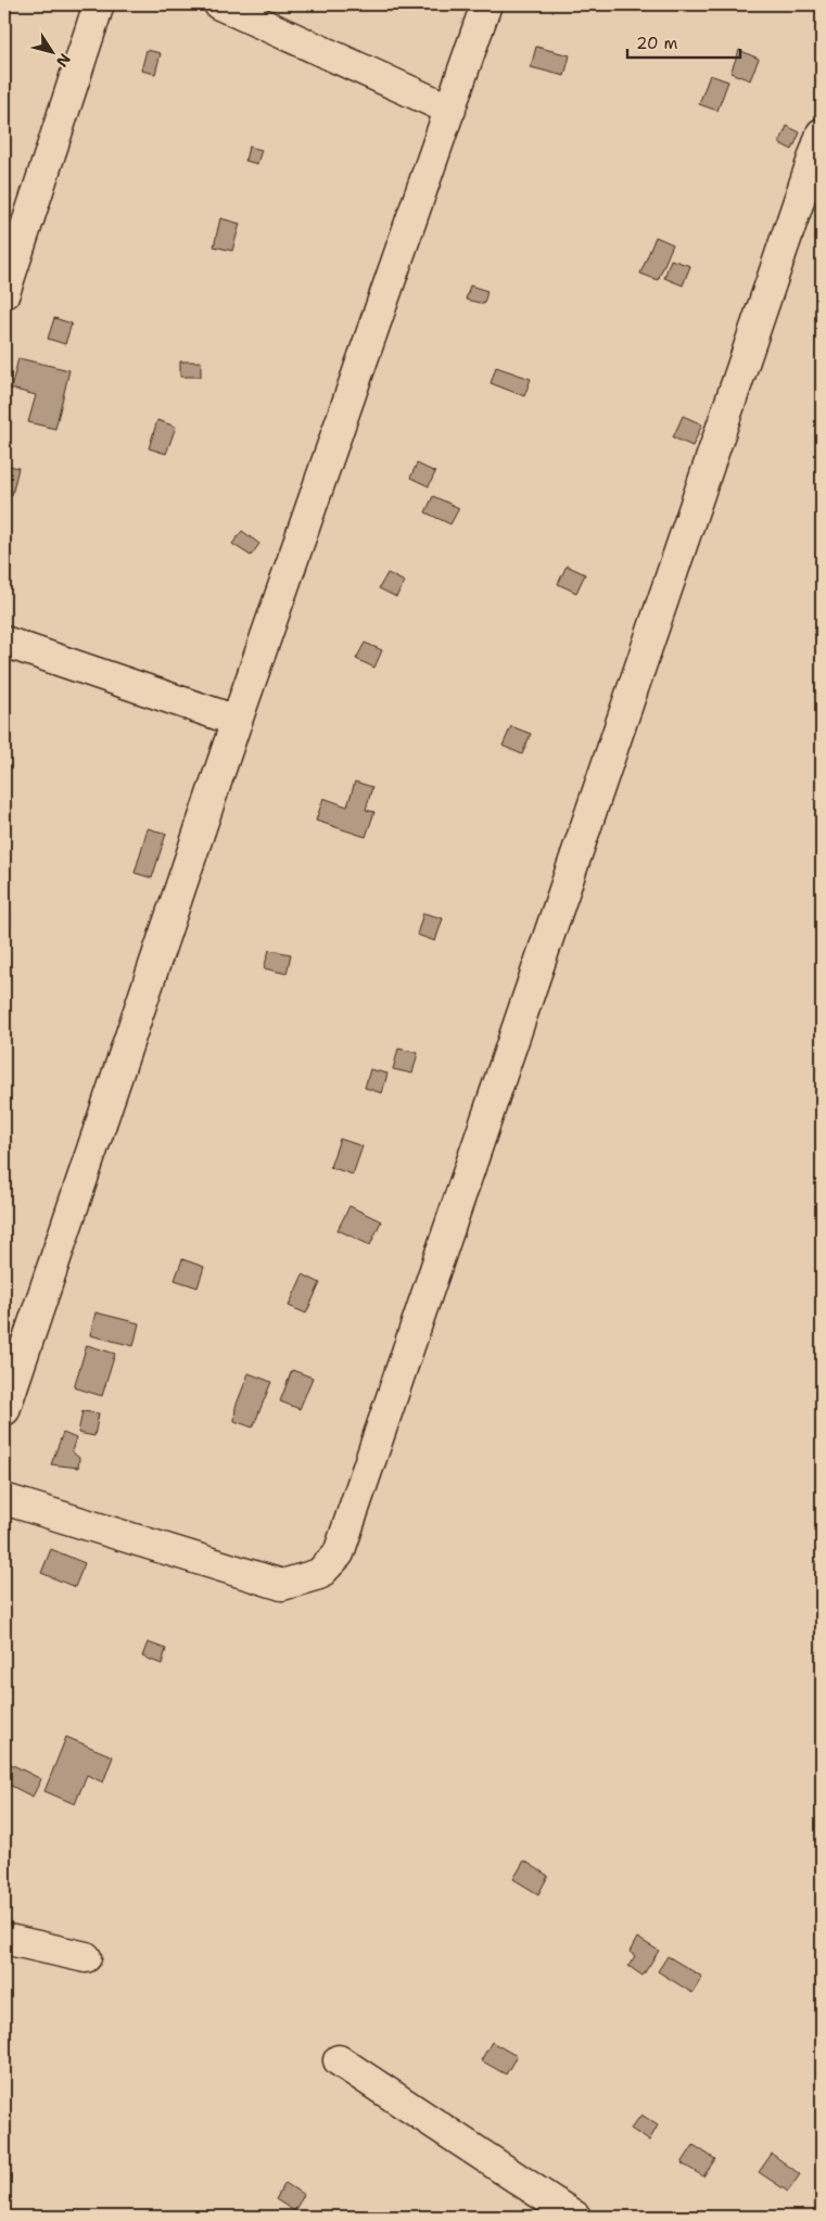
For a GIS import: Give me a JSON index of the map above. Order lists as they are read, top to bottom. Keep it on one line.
{"scale_bar":"20 m","north":"bottom right"}
